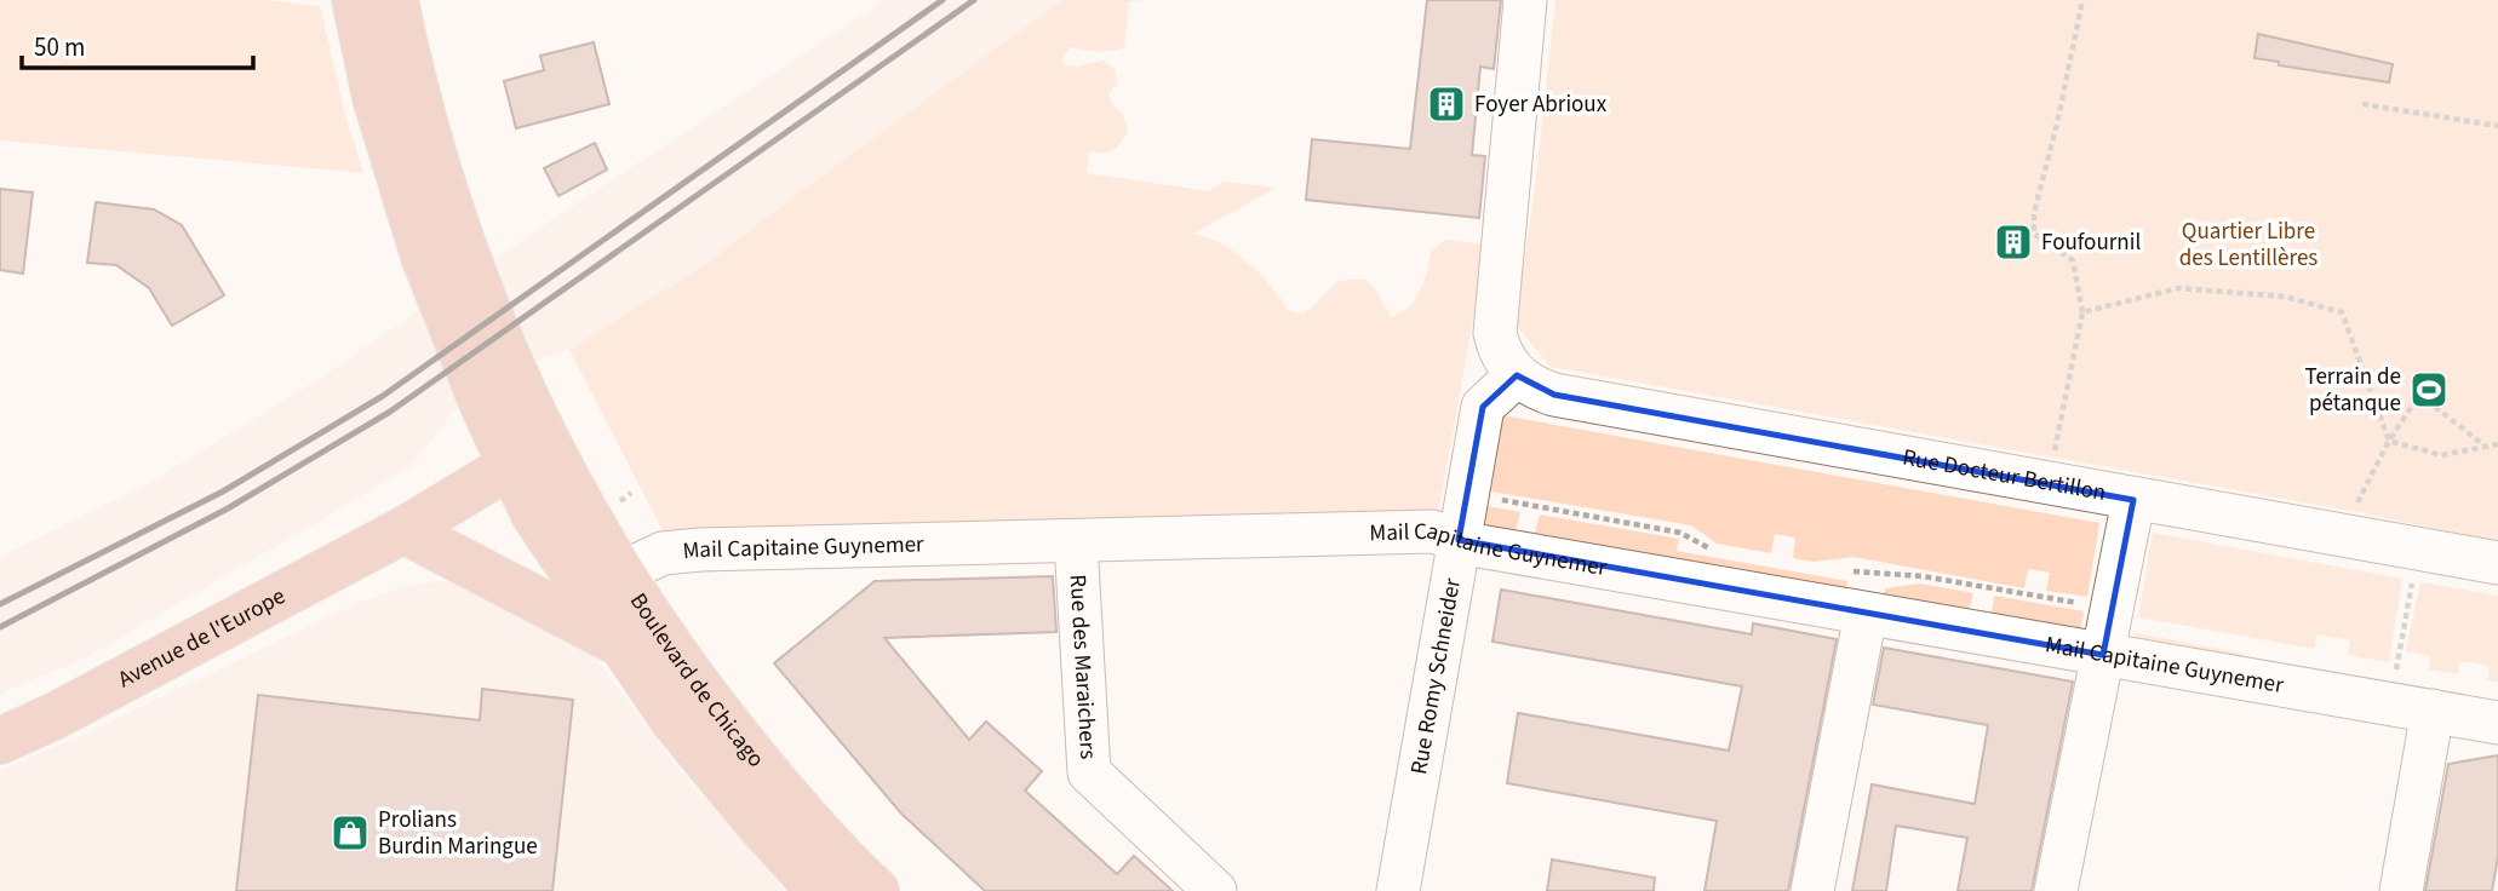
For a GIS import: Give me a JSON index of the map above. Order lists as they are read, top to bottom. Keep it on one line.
{"streets":{"main road":["Avenue de l'Europe","Boulevard de Chicago"],"street":["Rue Docteur Bertillon","Mail Capitaine Guynemer","Rue des Maraichers","Rue Romy Schneider"]},"crossings":[["Rue Docteur Bertillon","Rue Romy Schneider"],["Mail Capitaine Guynemer","Rue des Maraichers"],["Mail Capitaine Guynemer","Rue Romy Schneider"],["Mail Capitaine Guynemer","Boulevard de Chicago"],["Avenue de l'Europe","Boulevard de Chicago"]],"parks":["Quartier Libre des Lentillères"],"places":{"building":["Foyer Abrioux","Foufournil"],"sports":["Terrain de pétanque"],"shop":["Prolians Burdin Maringue"]},"scale_bar":"50 m"}
